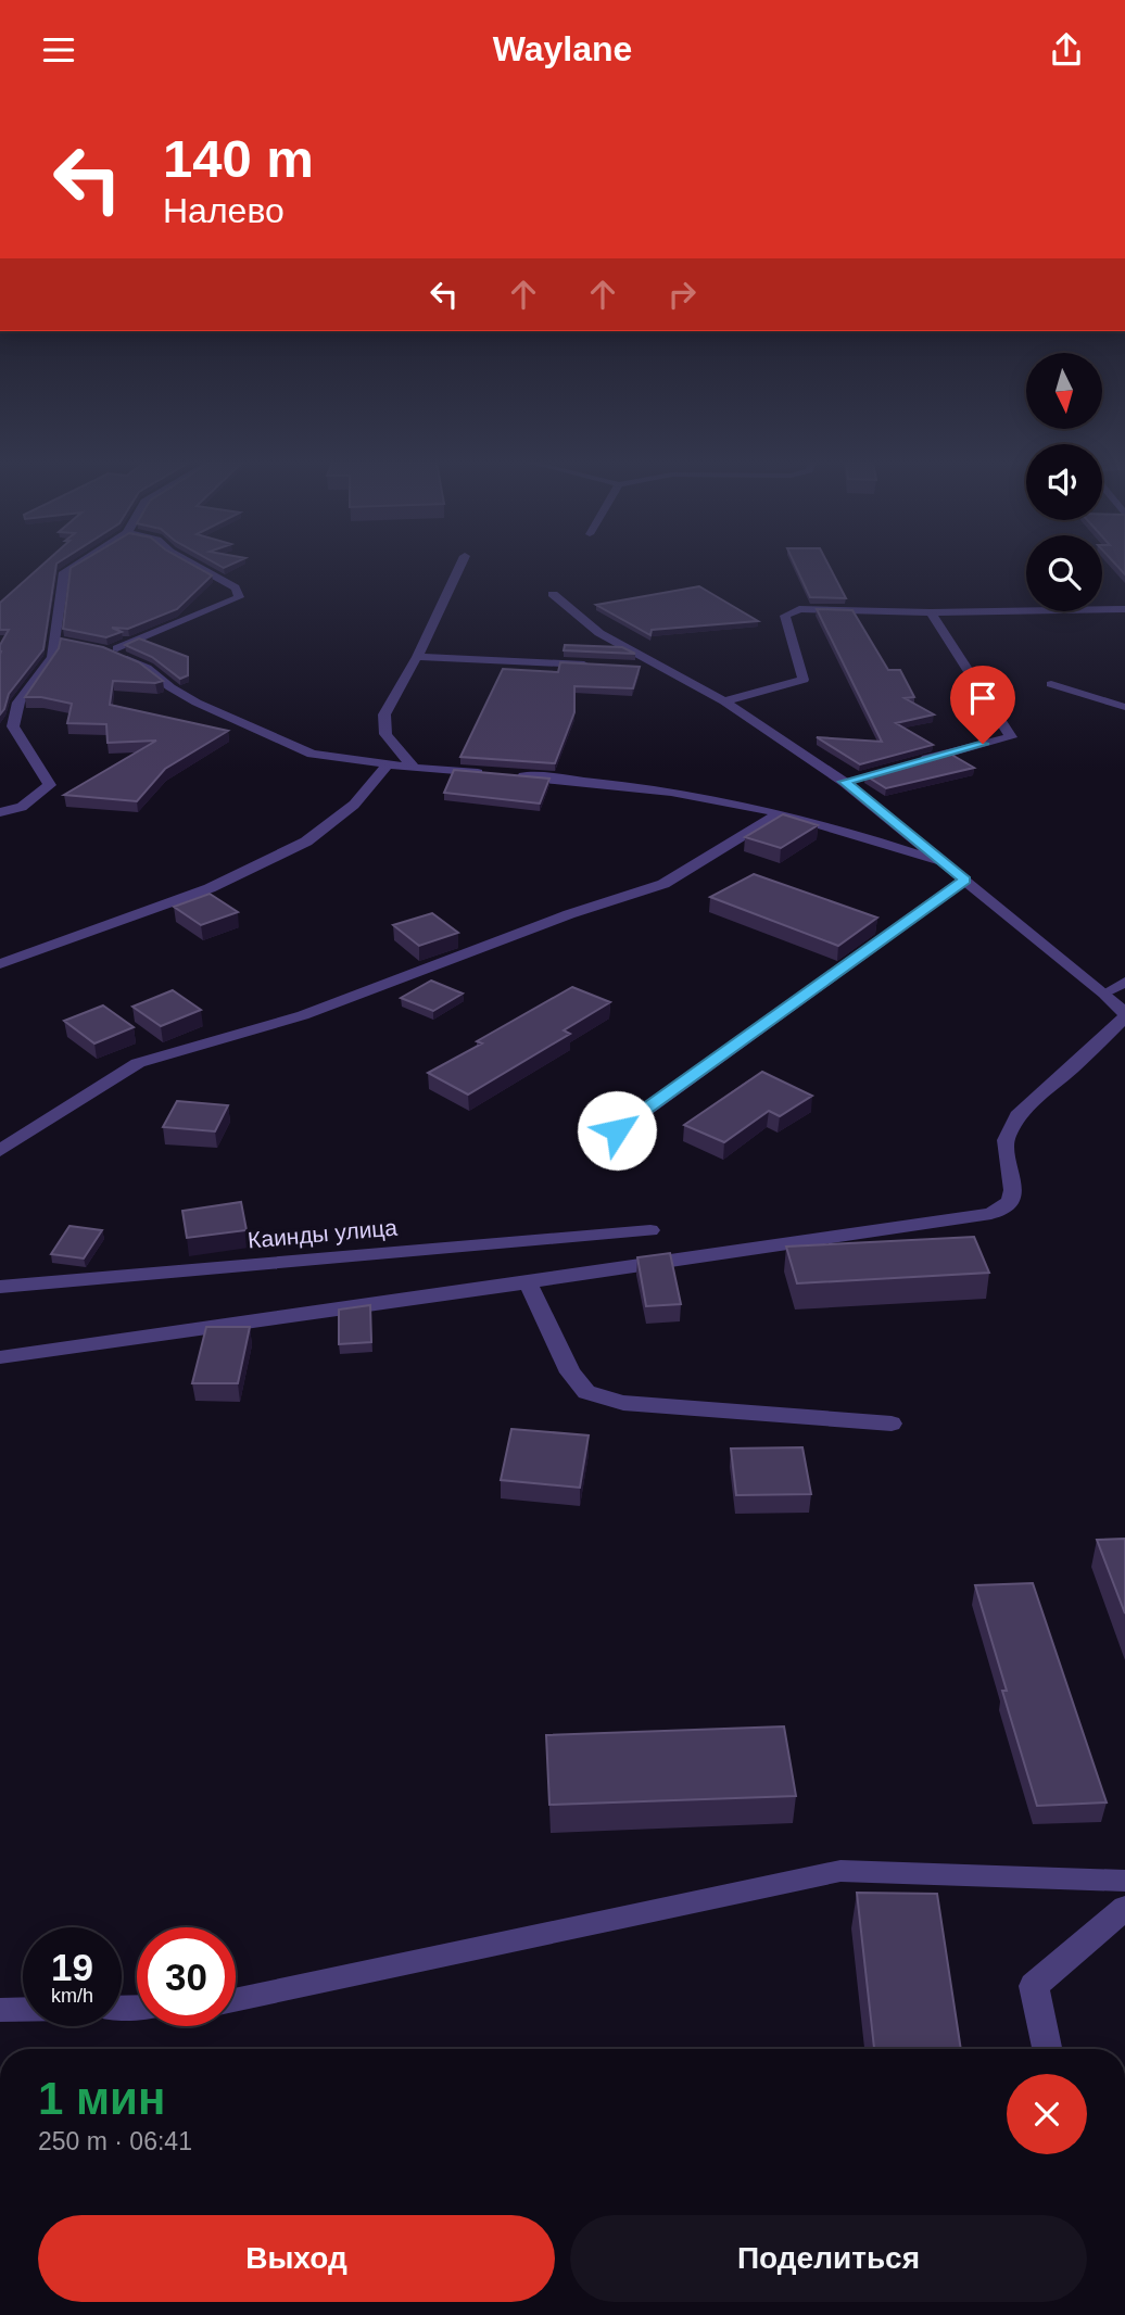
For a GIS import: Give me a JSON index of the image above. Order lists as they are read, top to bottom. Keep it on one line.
{"streets":{"street":["Каинды улица"]},"north":"bottom","page":{"header":"Waylane","turn":["140 m","Налево"],"speed":"19 km/h","limit":"30","heading":["1 мин","250 m · 06:41"],"buttons":["Выход","Поделиться"]}}
